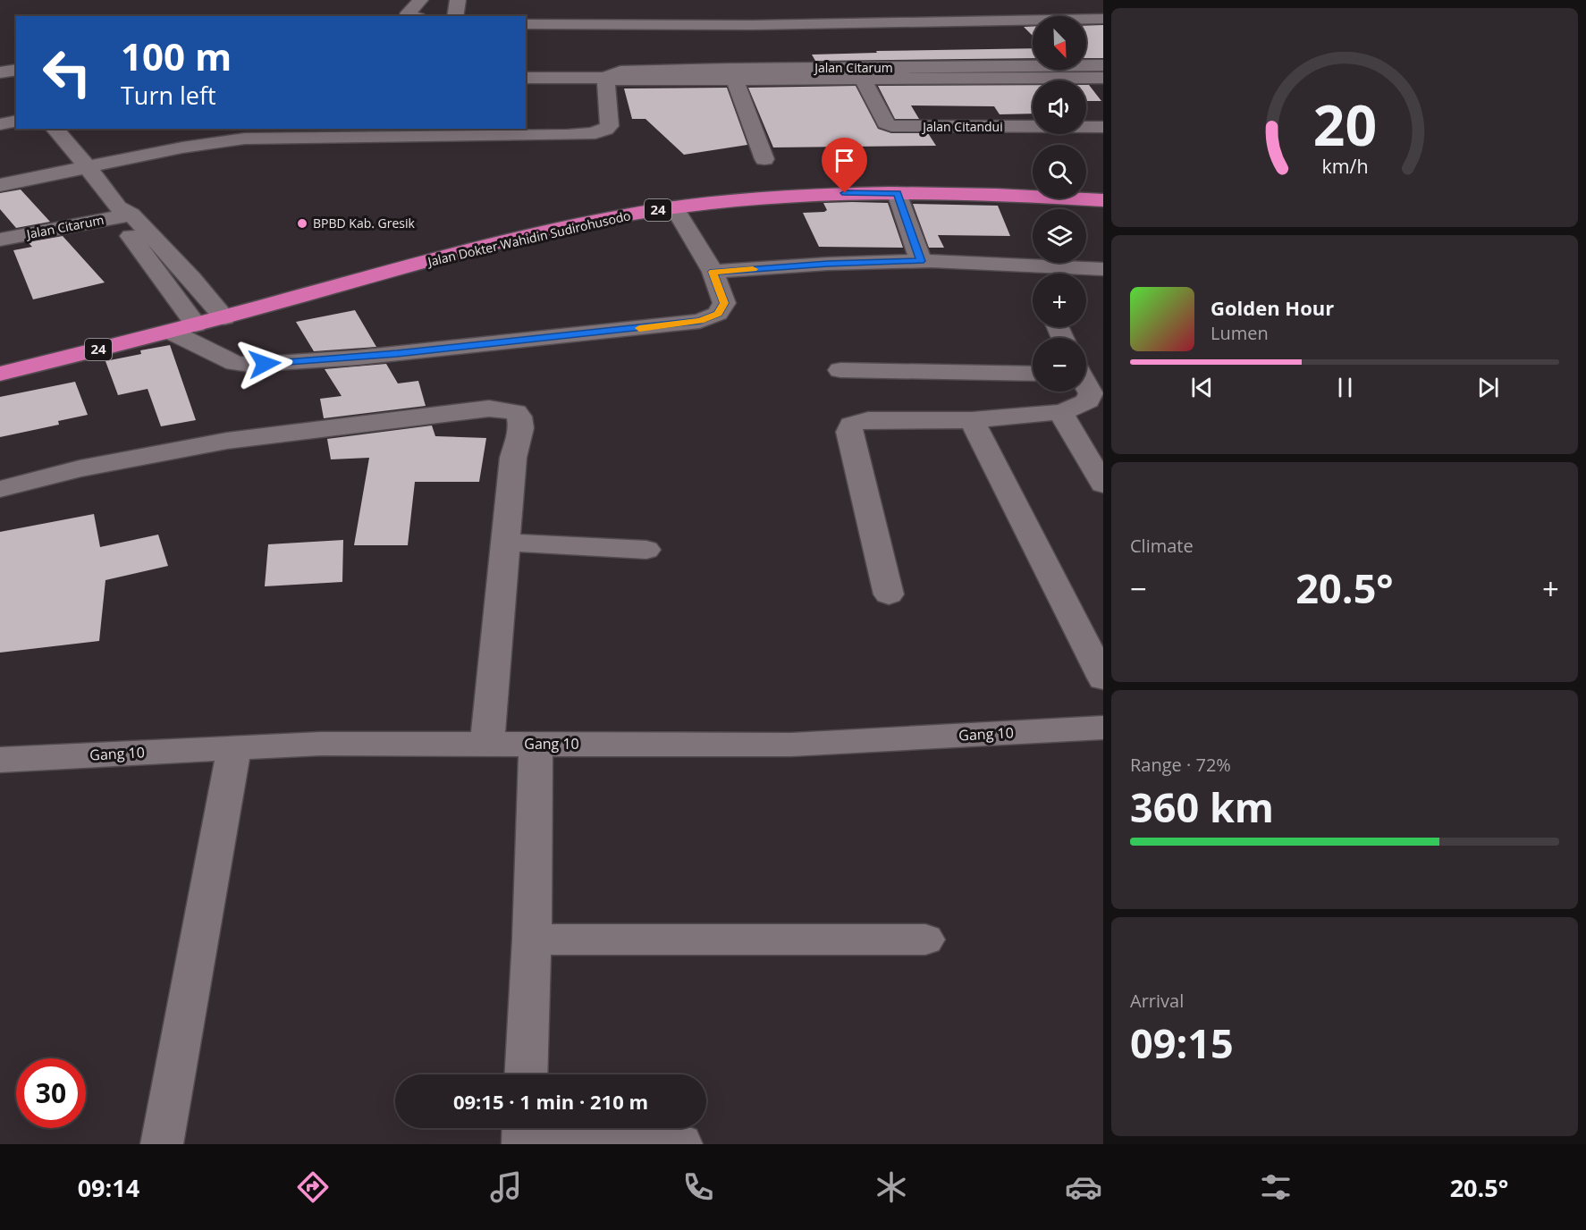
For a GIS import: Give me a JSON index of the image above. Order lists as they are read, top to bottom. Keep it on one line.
{"streets":{"highway":["24","Jalan Dokter Wahidin Sudirohusodo"],"street":["Jalan Citarum","Jalan Citandui","Gang 10"]},"crossings":[["Jalan Citarum","Jalan Citandui"]],"places":["BPBD Kab. Gresik"],"north":"bottom right","page":{"map_buttons":["+","−"],"turn":["100 m","Turn left"],"song":["Golden Hour","Lumen"],"tile":["Climate",["Range · 72%","360 km"],["Arrival","09:15"]],"heat":["−","20.5°","+"],"limit":"30","trip":"09:15 · 1 min · 210 m","tabs":["09:14","20.5°"],"gauge":["20","km/h"]}}
